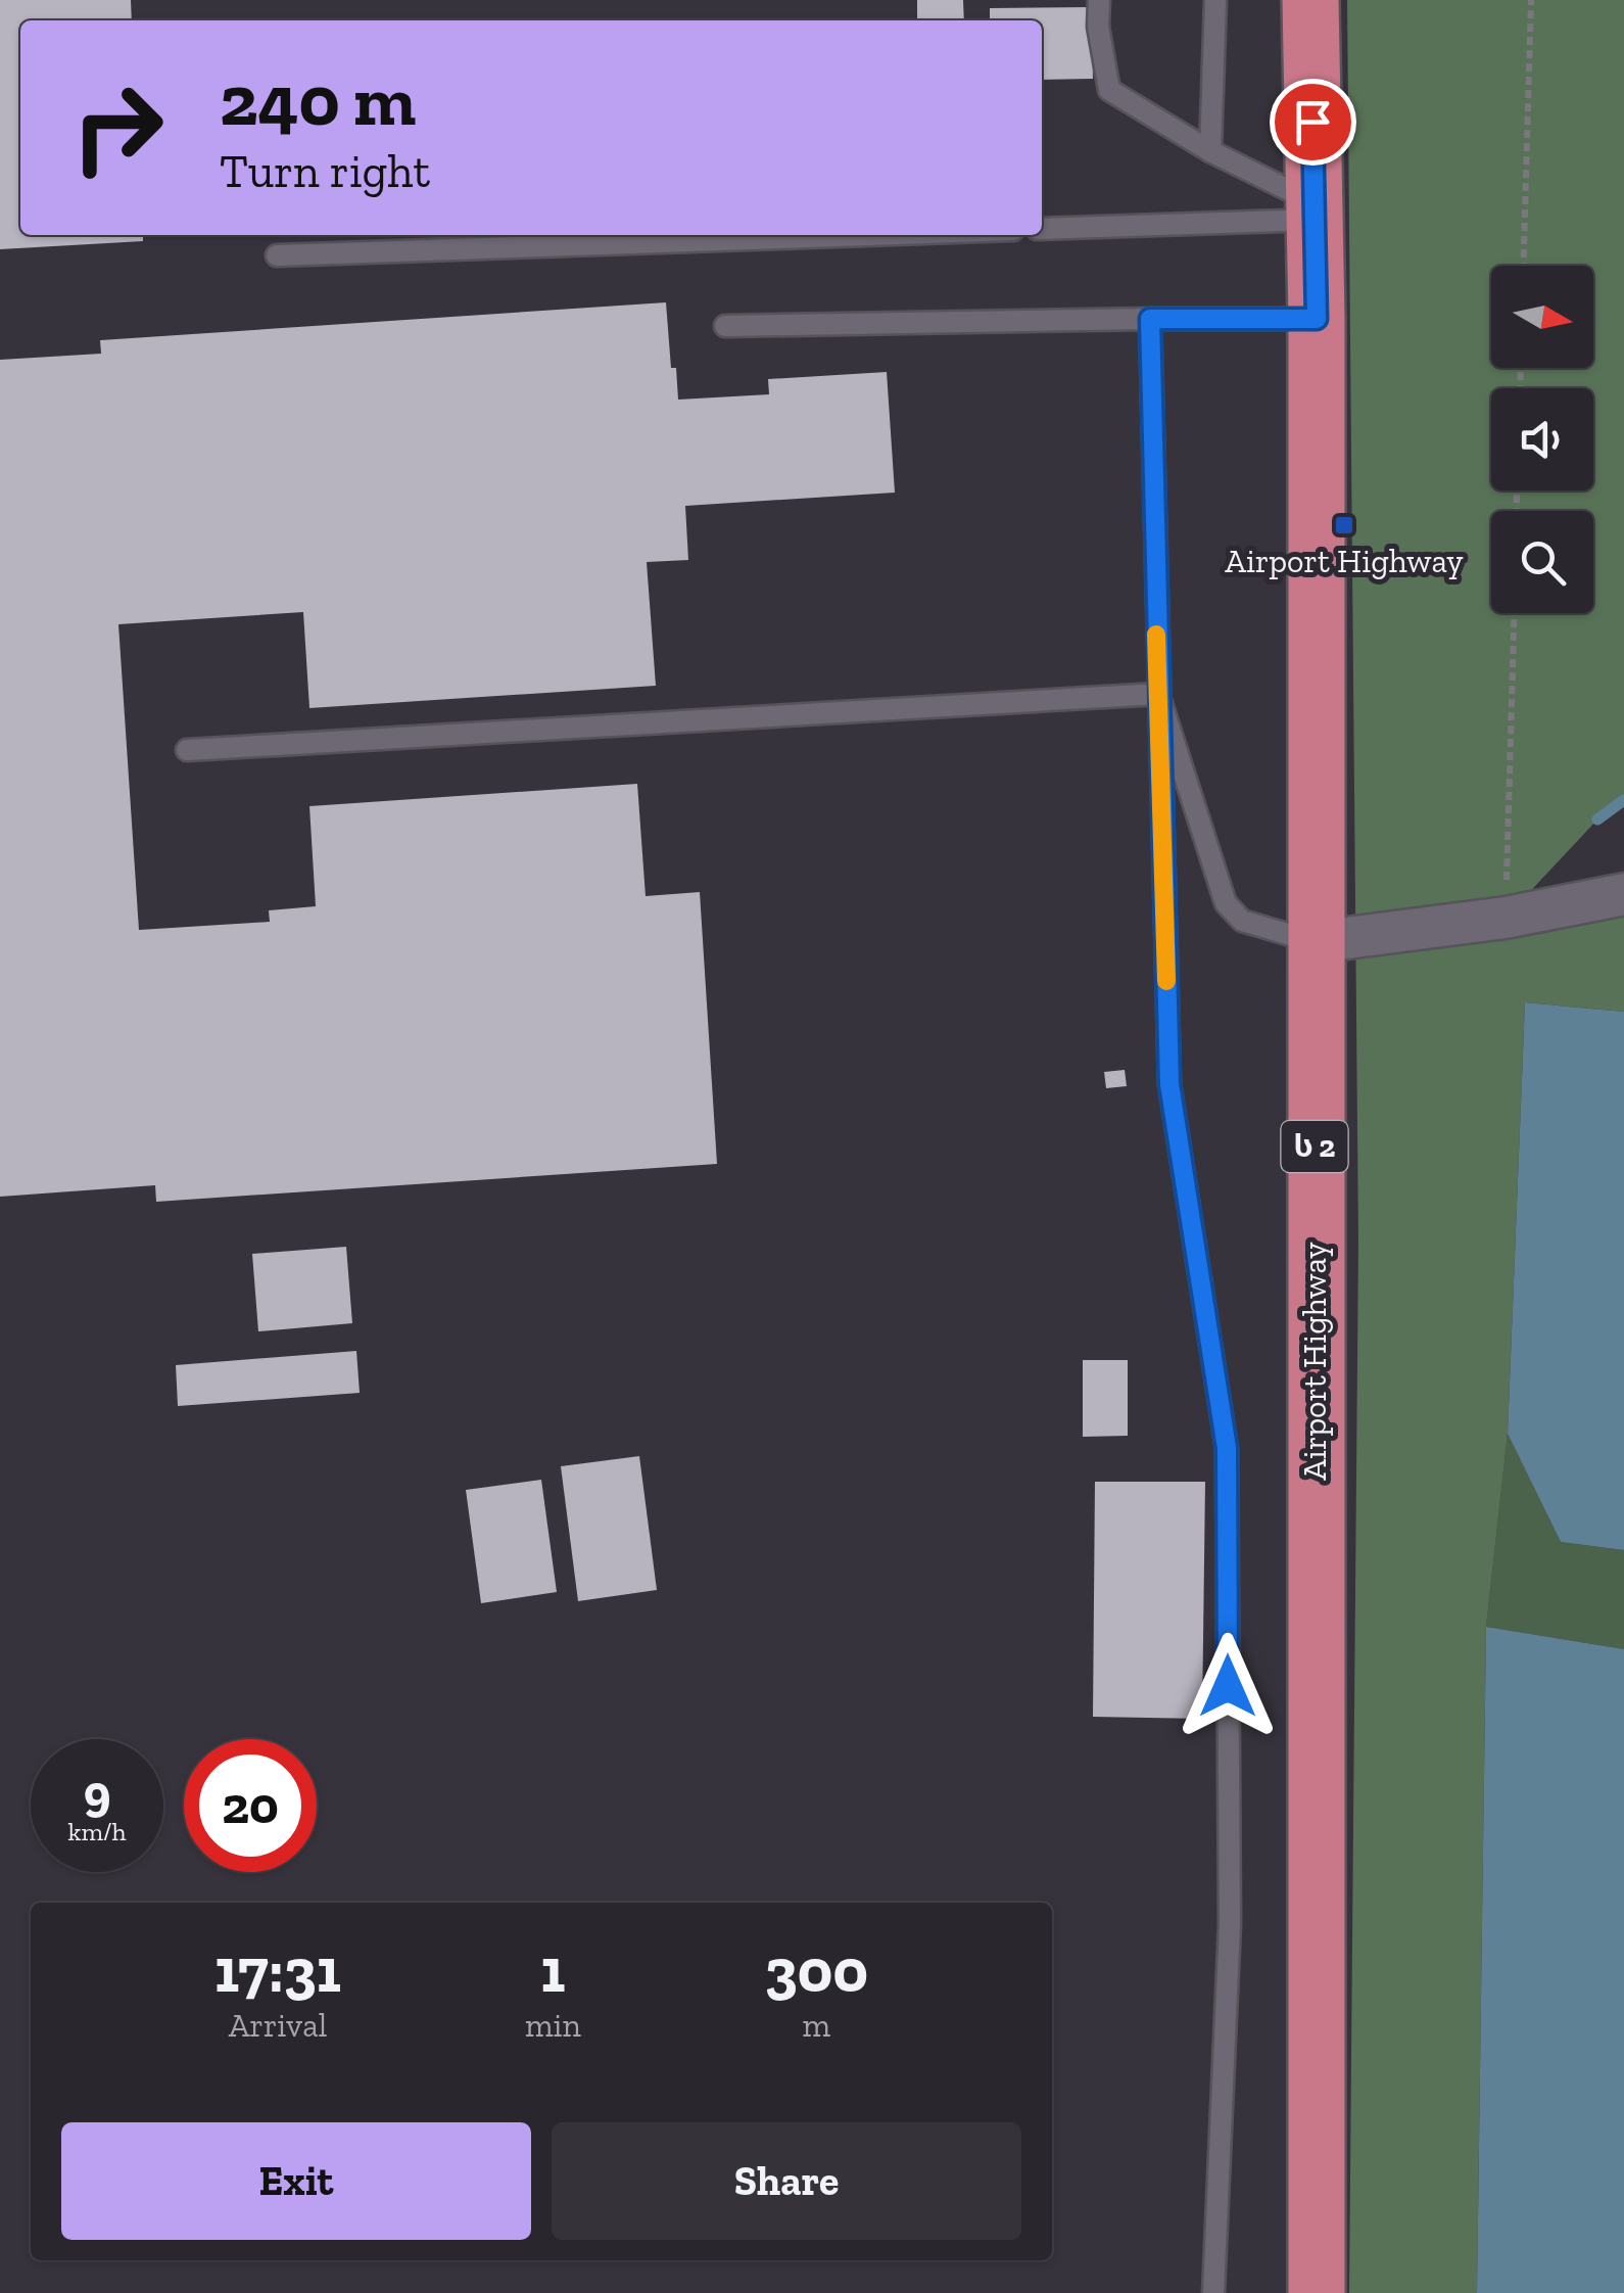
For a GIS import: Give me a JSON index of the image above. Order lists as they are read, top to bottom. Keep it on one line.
{"streets":{"highway":["ს 2","Airport Highway"]},"places":{"transit":["Airport Highway"]},"north":"right","page":{"turn":["240 m","Turn right"],"speed":"9 km/h","limit":"20","eta":["17:31","Arrival","1","min","300","m"],"buttons":["Exit","Share"]}}
